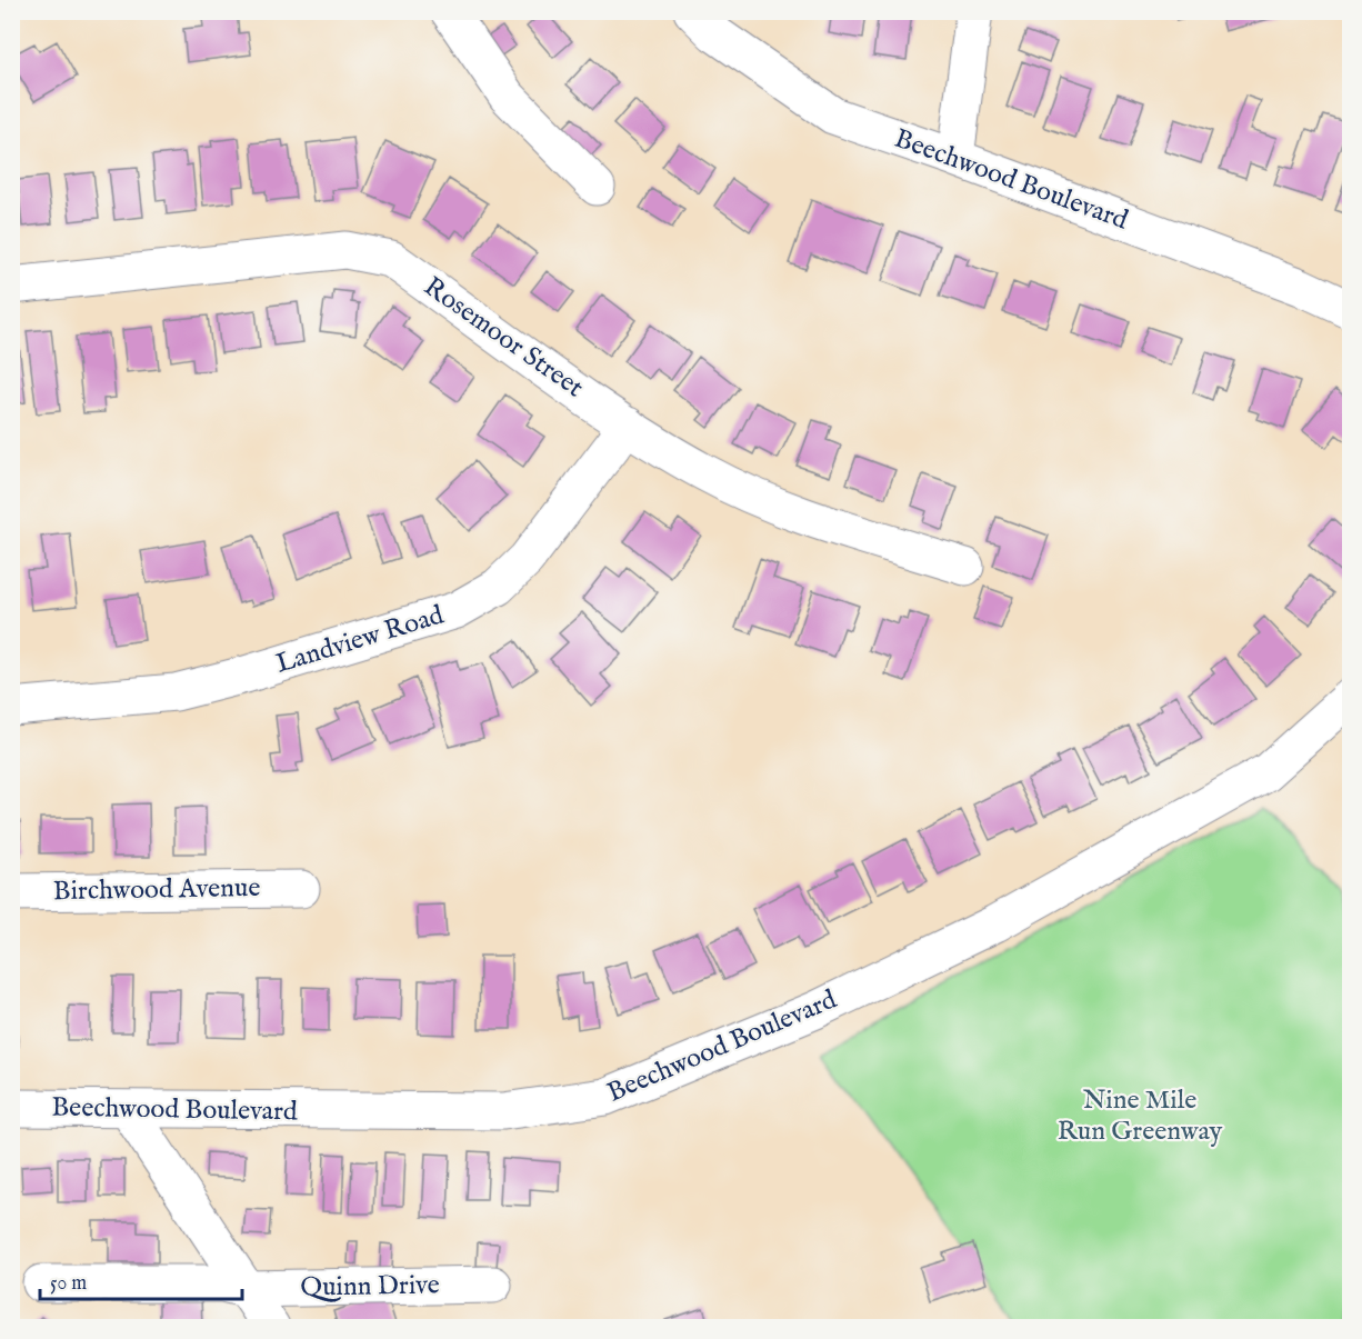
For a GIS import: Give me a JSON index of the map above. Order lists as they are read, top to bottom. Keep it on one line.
{"streets":{"street":["Beechwood Boulevard","Rosemoor Street","Landview Road","Birchwood Avenue","Quinn Drive"]},"crossings":[["Rosemoor Street","Landview Road"]],"parks":["Nine Mile Run Greenway"],"scale_bar":"50 m"}
